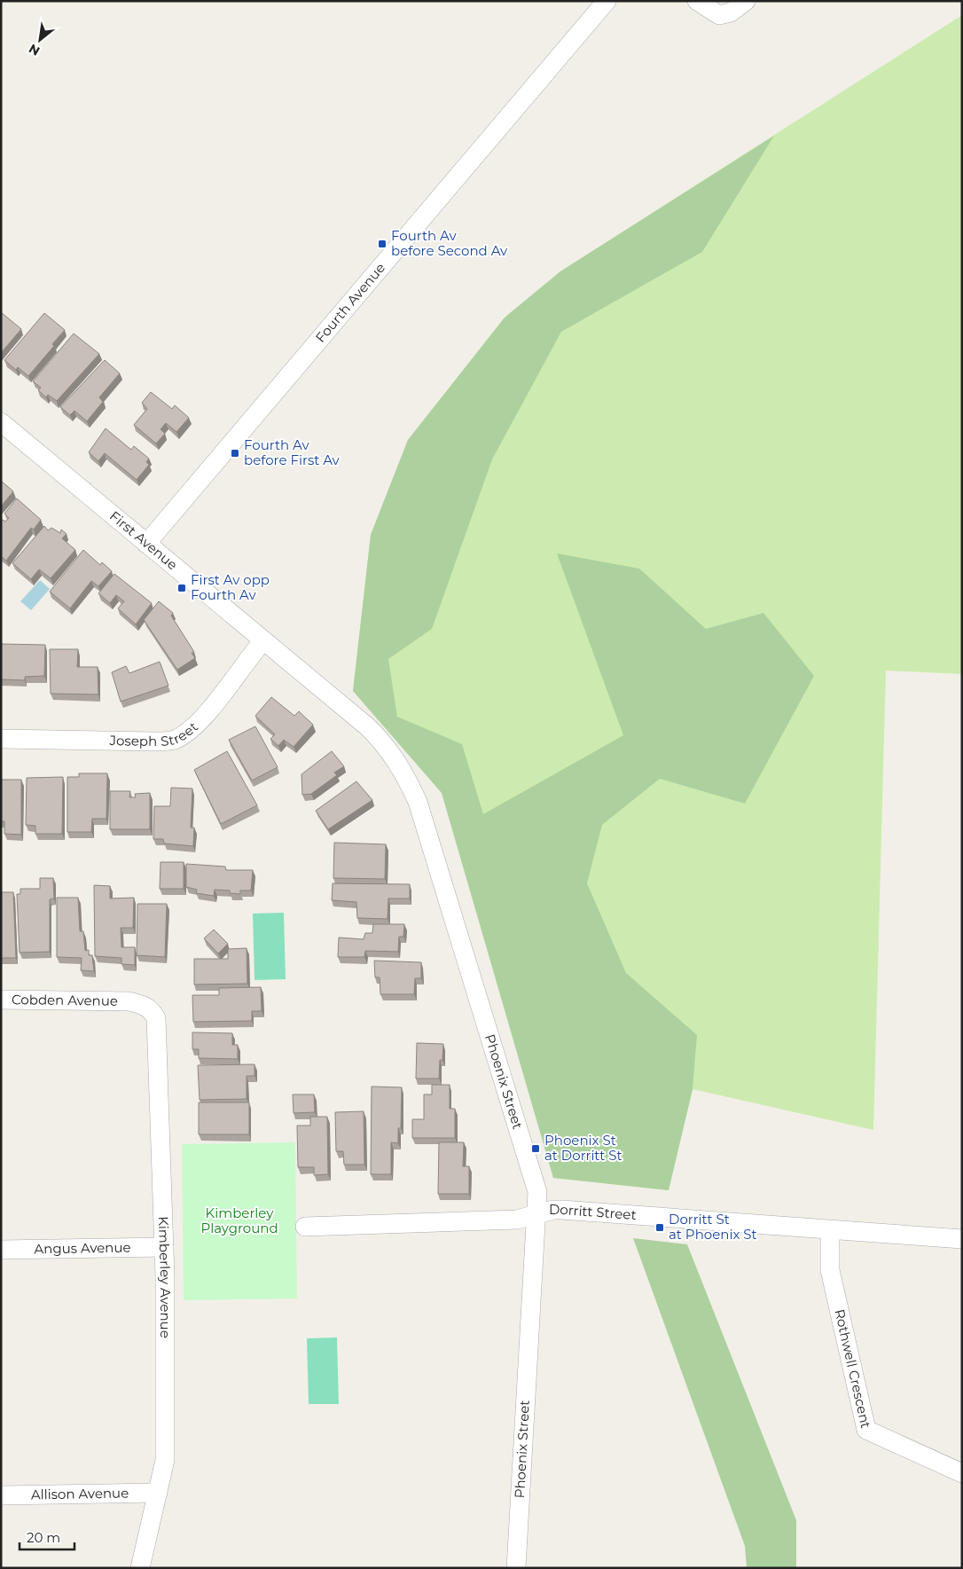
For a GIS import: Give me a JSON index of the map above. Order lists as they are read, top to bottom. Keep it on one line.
{"streets":{"street":["Fourth Avenue","First Avenue","Joseph Street","Cobden Avenue","Phoenix Street","Dorritt Street","Angus Avenue","Kimberley Avenue","Rothwell Crescent","Allison Avenue"]},"crossings":[["Fourth Avenue","First Avenue"],["First Avenue","Joseph Street"],["First Avenue","Phoenix Street"],["Cobden Avenue","Kimberley Avenue"],["Phoenix Street","Dorritt Street"],["Dorritt Street","Rothwell Crescent"],["Angus Avenue","Kimberley Avenue"],["Kimberley Avenue","Allison Avenue"]],"parks":["Kimberley Playground"],"places":{"transit":["Fourth Av before Second Av","Fourth Av before First Av","First Av opp Fourth Av","Phoenix St at Dorritt St","Dorritt St at Phoenix St"]},"scale_bar":"20 m","north":"bottom left"}
